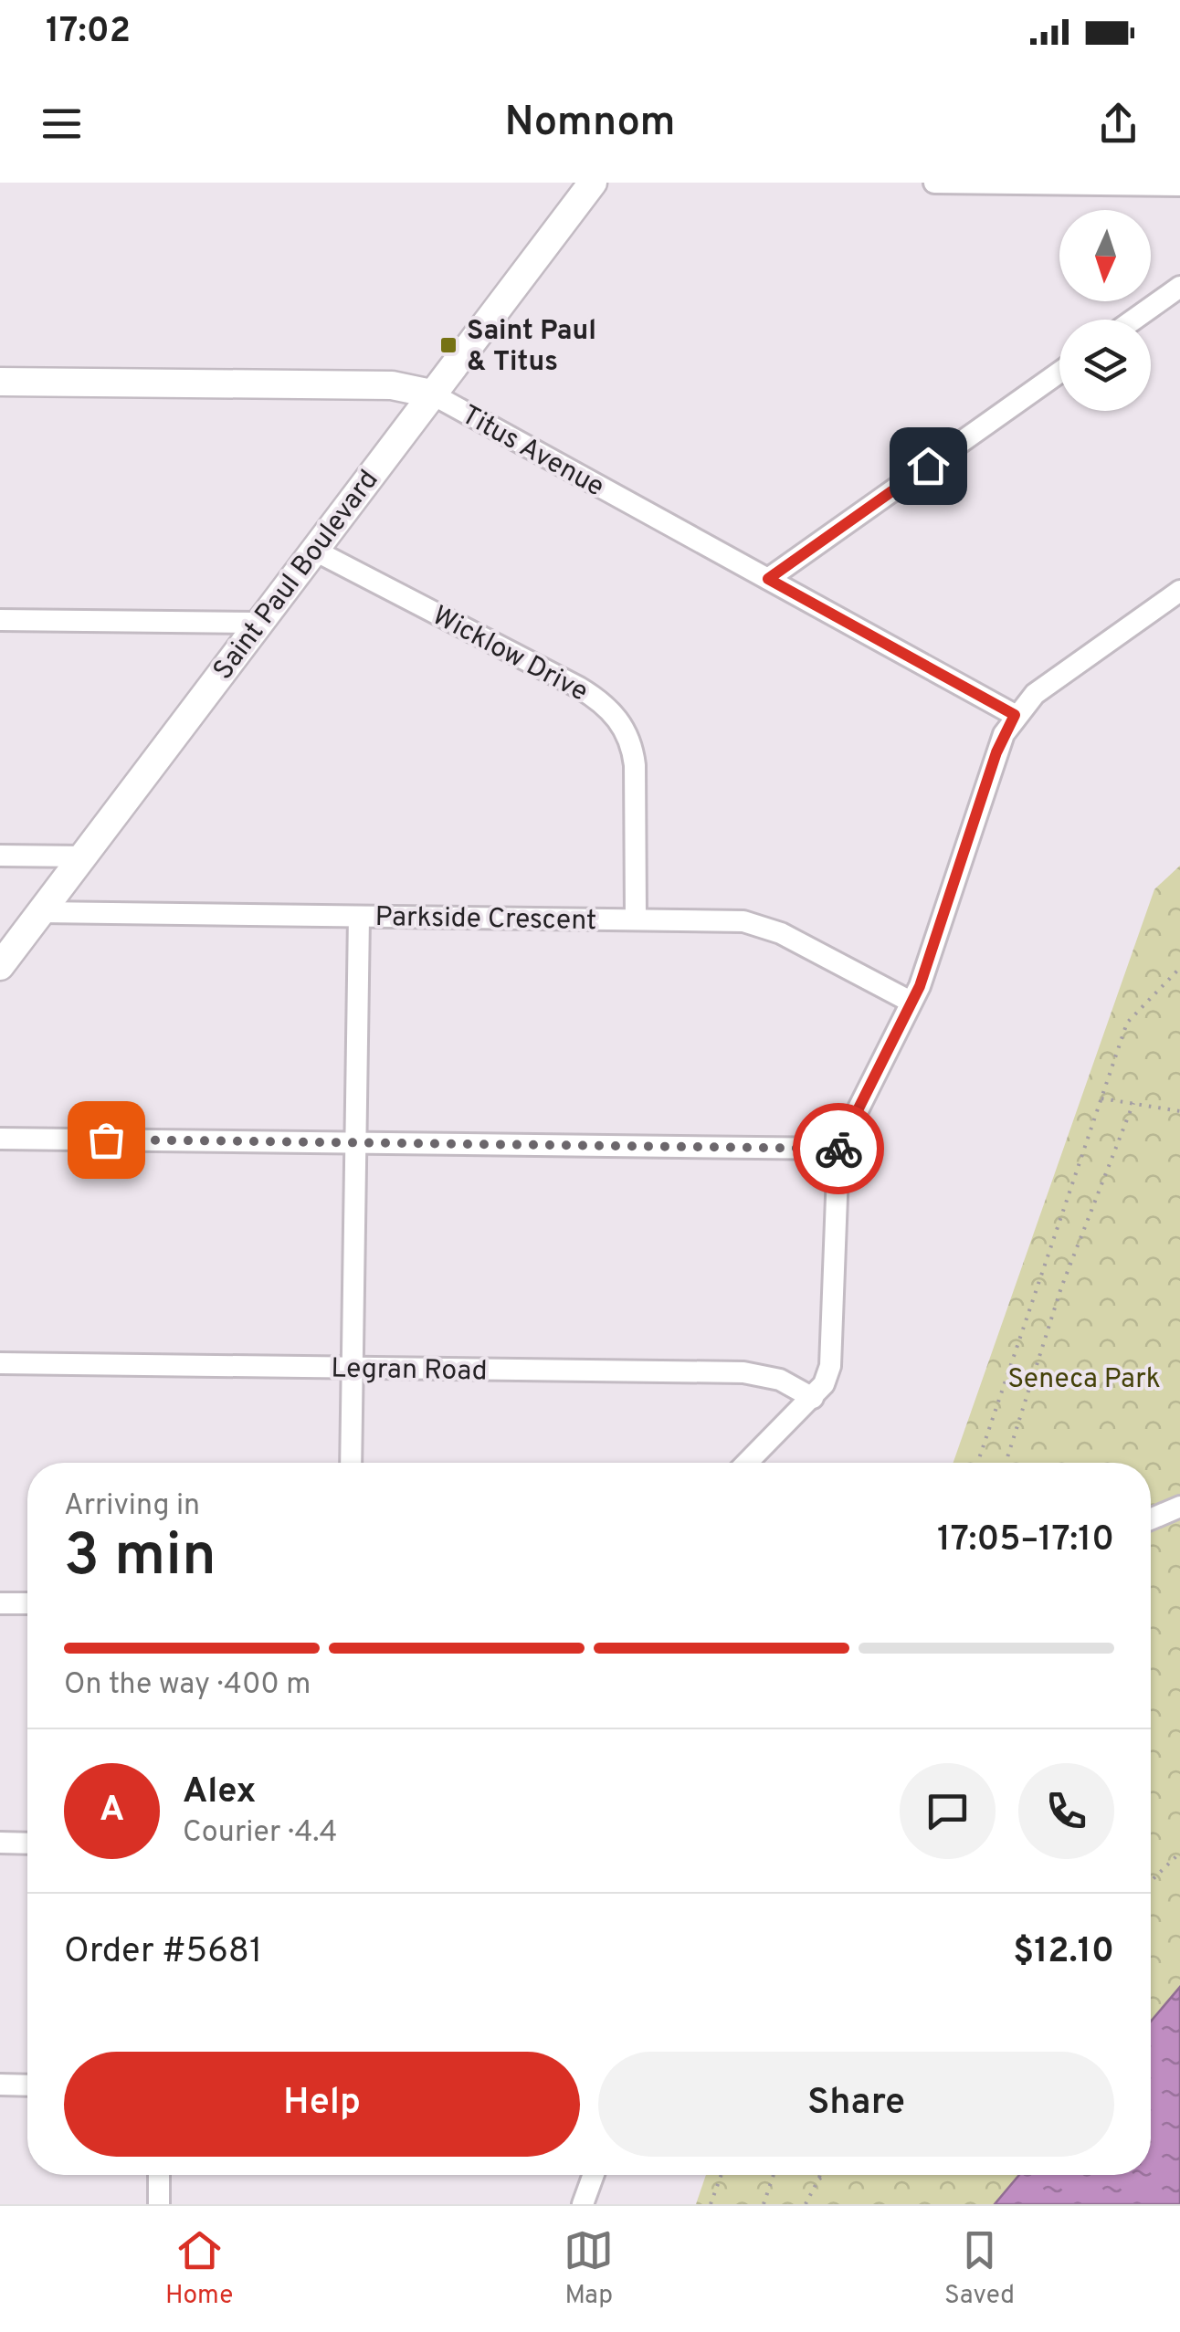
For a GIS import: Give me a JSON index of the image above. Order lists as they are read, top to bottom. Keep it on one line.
{"streets":{"main road":["Titus Avenue","Saint Paul Boulevard"],"street":["Wicklow Drive","Parkside Crescent","Legran Road"]},"crossings":[["Titus Avenue","Saint Paul Boulevard"],["Saint Paul Boulevard","Wicklow Drive"],["Saint Paul Boulevard","Parkside Crescent"],["Wicklow Drive","Parkside Crescent"]],"parks":["Seneca Park"],"places":{"transit":["Saint Paul & Titus"]},"north":"bottom","page":{"status":"17:02","header":"Nomnom","heading":["3 min","Arriving in","17:05–17:10"],"panel":["Alex","Courier · 4.4","Order #5681","$12.10"],"bar":"On the way · 400 m","round":"A","buttons":["Help","Share"],"tabs":["Home","Map","Saved"]}}
